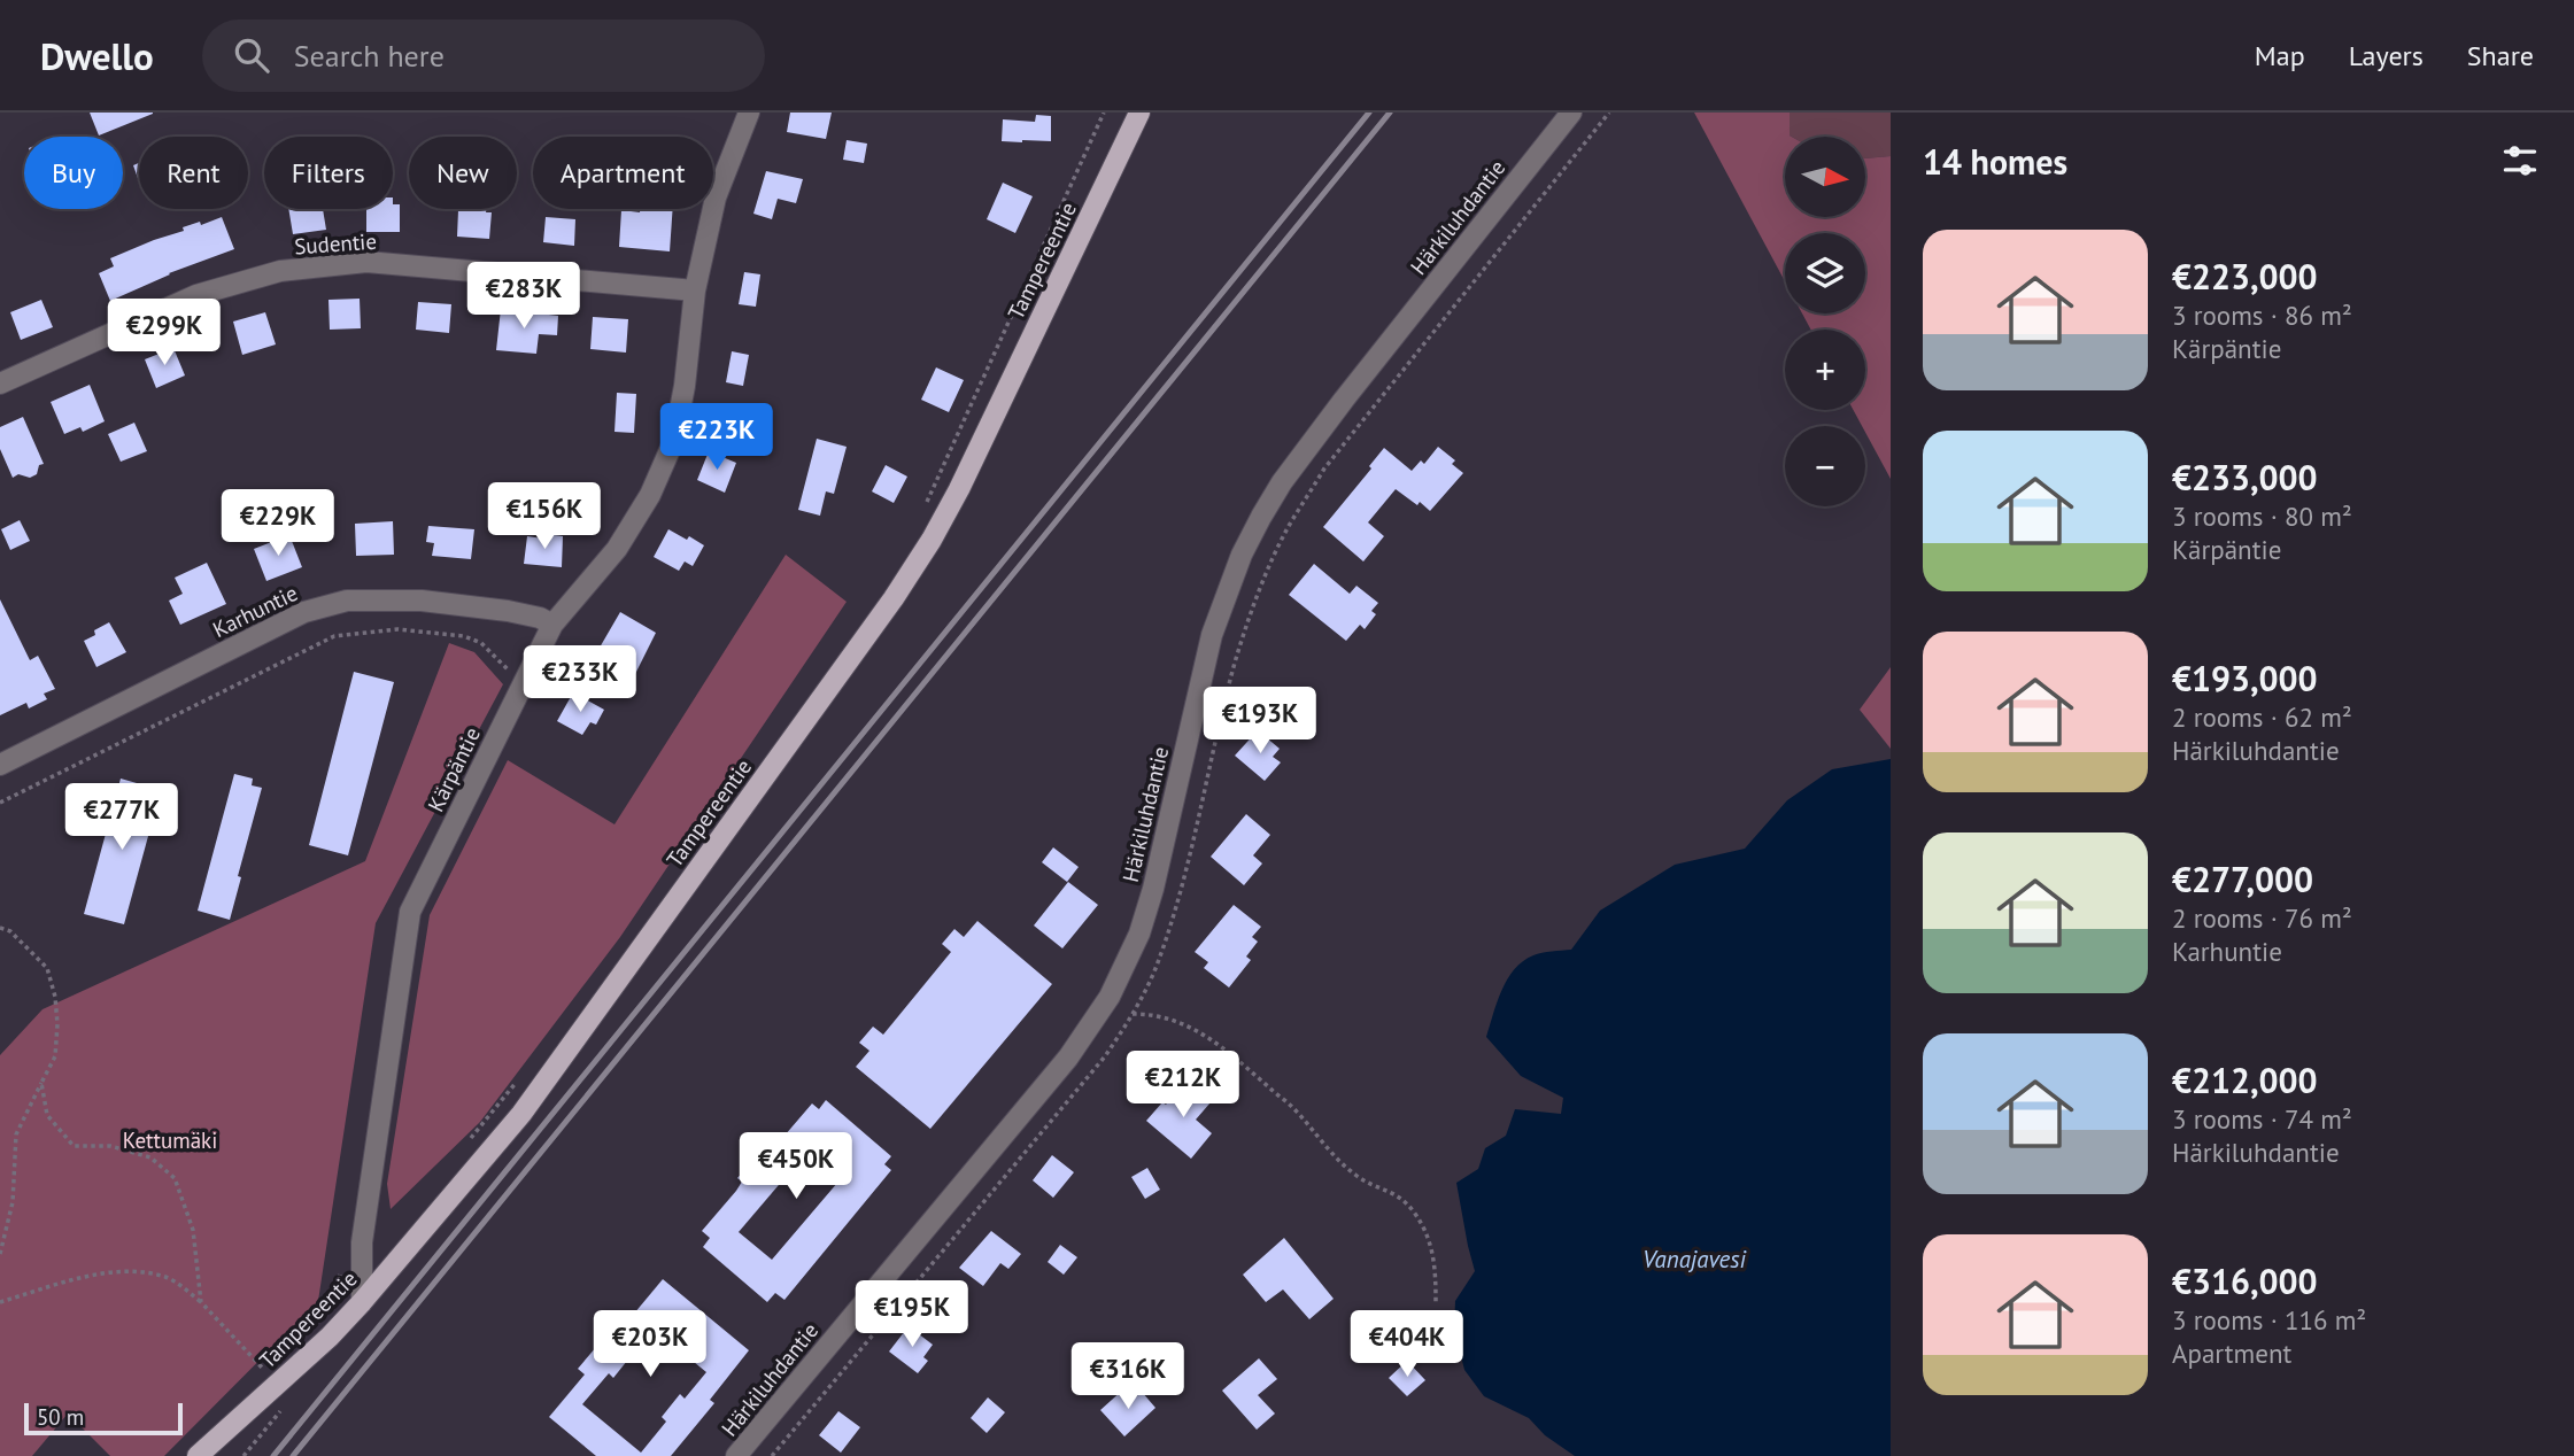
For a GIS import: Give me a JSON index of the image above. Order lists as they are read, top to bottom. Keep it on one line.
{"streets":{"main road":["Tampereentie"],"street":["Härkiluhdantie","Sudentie","Karhuntie","Kärpäntie"]},"crossings":[["Sudentie","Kärpäntie"],["Tampereentie","Kärpäntie"],["Karhuntie","Kärpäntie"]],"water":["Vanajavesi"],"parks":["Kettumäki"],"scale_bar":"50 m","north":"right","page":{"header":"Dwello","search":"Search here","nav":["Map","Layers","Share"],"heading":"14 homes","map_buttons":["+","−"],"chip":["Buy","Rent","Filters","New","Apartment"],"list":[{"name":"€223,000","note":"3 rooms · 86 m² · Kärpäntie"},{"name":"€233,000","note":"3 rooms · 80 m² · Kärpäntie"},{"name":"€193,000","note":"2 rooms · 62 m² · Härkiluhdantie"},{"name":"€277,000","note":"2 rooms · 76 m² · Karhuntie"},{"name":"€212,000","note":"3 rooms · 74 m² · Härkiluhdantie"},{"name":"€316,000","note":"3 rooms · 116 m² · Apartment"}],"price":["€283K","€299K","€223K","€156K","€229K","€233K","€193K","€277K","€212K","€450K","€195K","€203K","€404K","€316K"],"scale":"50 m"}}
